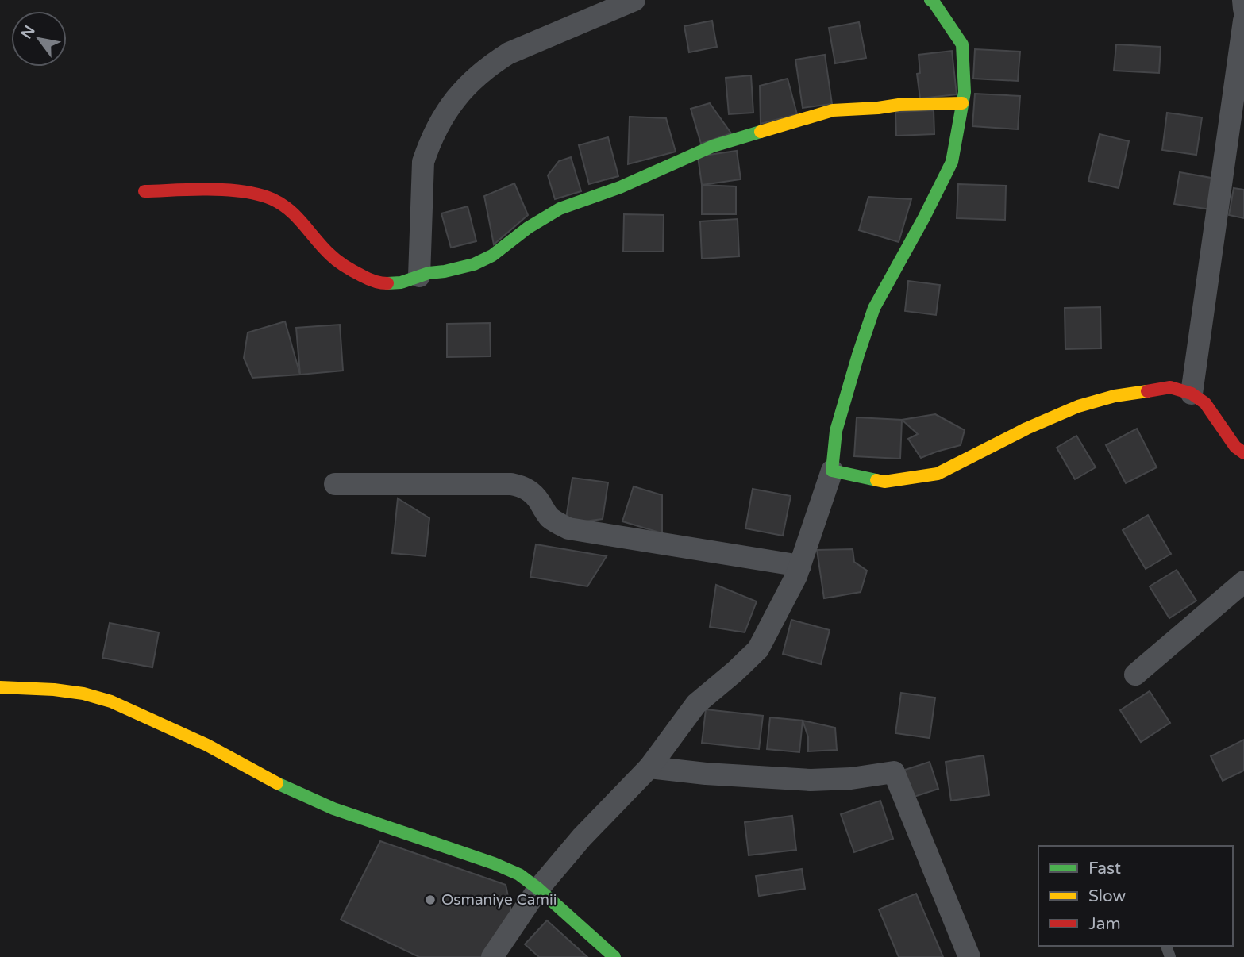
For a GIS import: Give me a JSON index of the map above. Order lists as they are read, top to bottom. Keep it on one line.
{"places":["Osmaniye Camii"],"legend":["Fast","Slow","Jam"],"north":"top left"}
